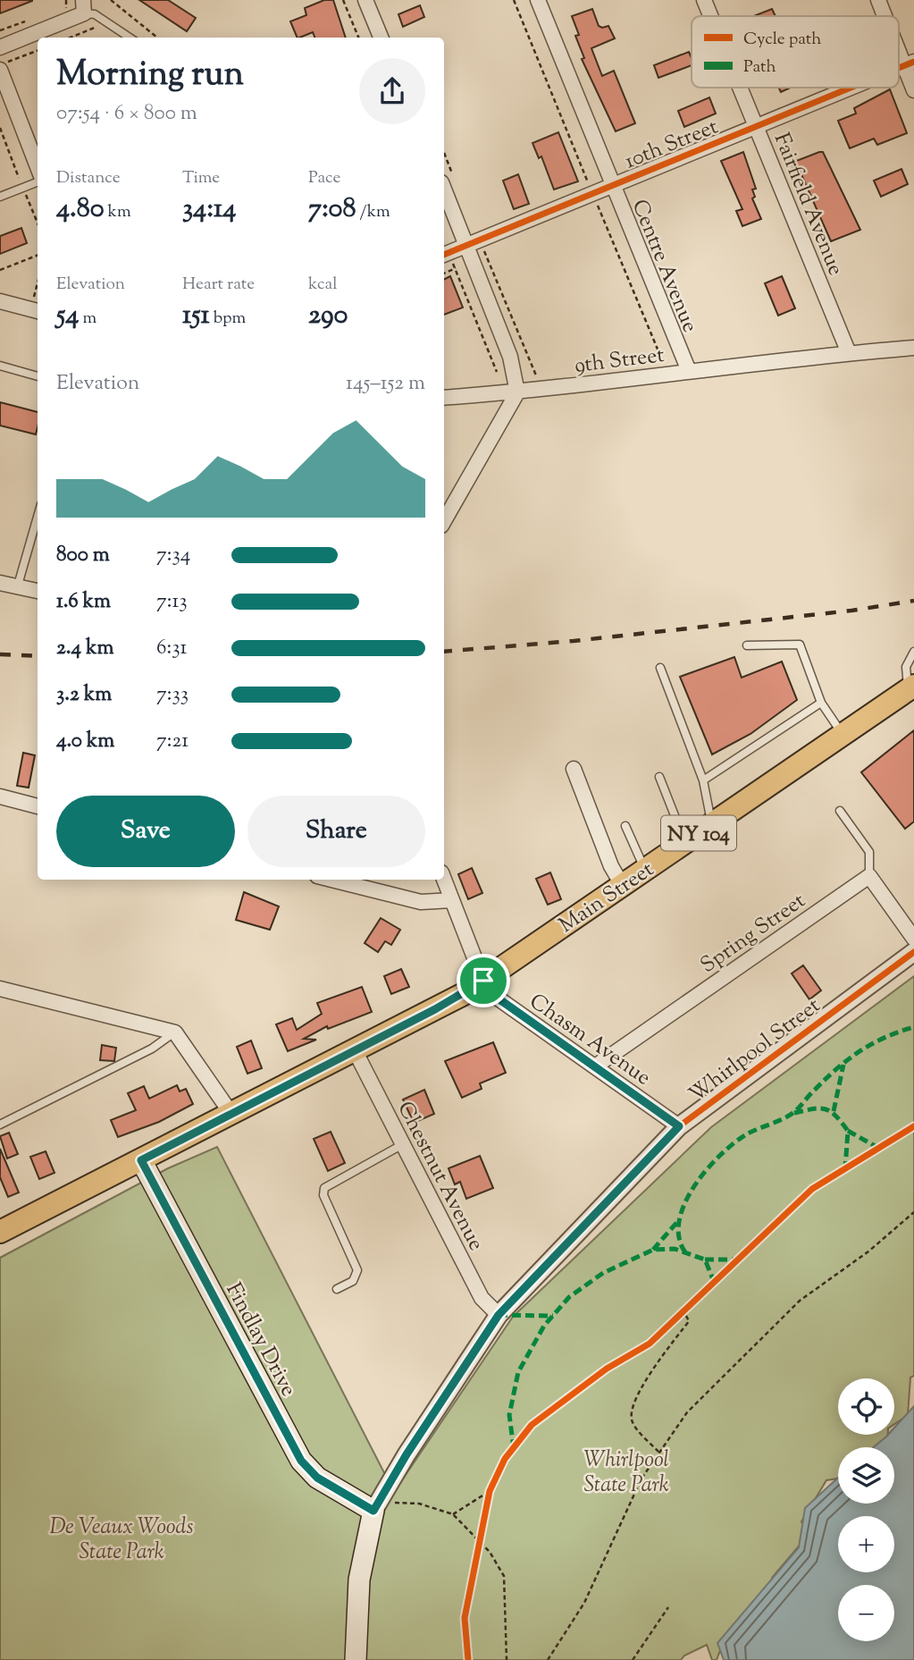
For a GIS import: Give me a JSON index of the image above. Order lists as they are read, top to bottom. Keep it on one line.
{"streets":{"main road":["NY 104","Main Street","Findlay Drive"],"street":["10th Street","Fairfield Avenue","Centre Avenue","9th Street","Spring Street","Chasm Avenue","Whirlpool Street","Chestnut Avenue"]},"crossings":[["10th Street","Fairfield Avenue"],["10th Street","Centre Avenue"],["Fairfield Avenue","9th Street"],["Centre Avenue","9th Street"],["NY 104","Main Street"],["NY 104","Chasm Avenue"],["NY 104","Chestnut Avenue"],["NY 104","Findlay Drive"],["Main Street","Chasm Avenue"],["Spring Street","Chasm Avenue"],["Chasm Avenue","Whirlpool Street"],["Whirlpool Street","Chestnut Avenue"],["Whirlpool Street","Findlay Drive"]],"parks":["Whirlpool State Park","De Veaux Woods State Park"],"legend":["Cycle path","Path"],"page":{"heading":["Morning run","07:54 · 6 × 800 m"],"stats":[["Distance","4.80 km"],["Time","34:14"],["Pace","7:08 /km"],["Elevation","54 m"],["Heart rate","151 bpm"],["kcal","290"]],"chart":["Elevation","145–152 m"],"list":[{"name":"800 m","note":"7:34"},{"name":"1.6 km","note":"7:13"},{"name":"2.4 km","note":"6:31"},{"name":"3.2 km","note":"7:33"},{"name":"4.0 km","note":"7:21"}],"buttons":["Save","Share"],"map_buttons":["+","−"]}}
